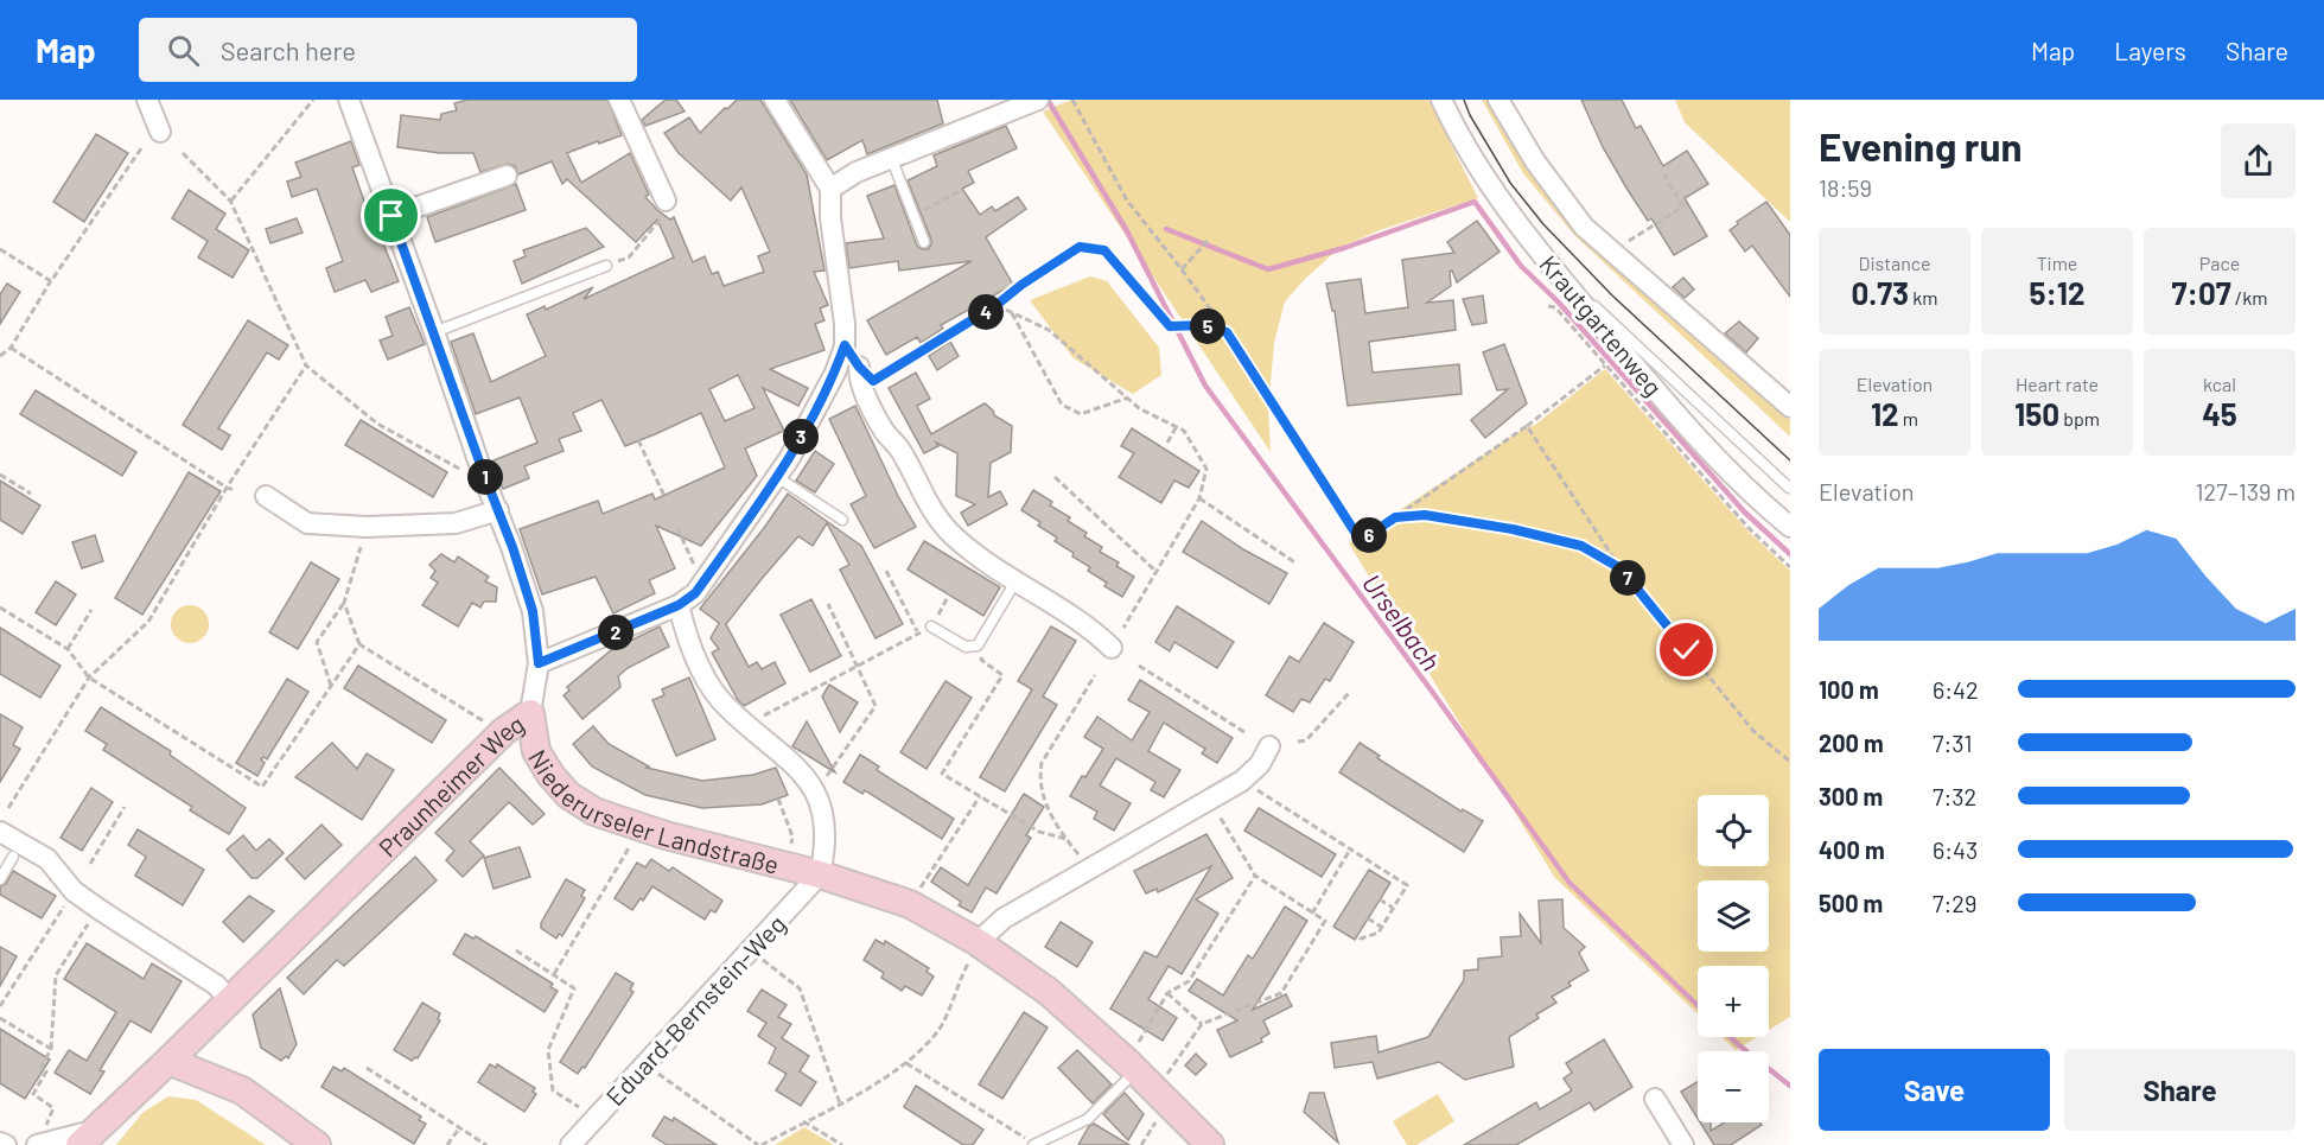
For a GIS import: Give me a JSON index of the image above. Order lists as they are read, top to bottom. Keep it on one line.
{"streets":{"main road":["Praunheimer Weg","Niederurseler Landstraße"],"street":["Krautgartenweg","Eduard-Bernstein-Weg"]},"crossings":[["Praunheimer Weg","Niederurseler Landstraße"],["Niederurseler Landstraße","Eduard-Bernstein-Weg"]],"water":["Urselbach"],"page":{"header":"Map","search":"Search here","nav":["Map","Layers","Share"],"heading":["Evening run","18:59"],"stats":[["Distance","0.73 km"],["Time","5:12"],["Pace","7:07 /km"],["Elevation","12 m"],["Heart rate","150 bpm"],["kcal","45"]],"pins":["4","5","3","1","6","7","2"],"chart":["Elevation","127–139 m"],"list":[{"name":"100 m","note":"6:42"},{"name":"200 m","note":"7:31"},{"name":"300 m","note":"7:32"},{"name":"400 m","note":"6:43"},{"name":"500 m","note":"7:29"}],"map_buttons":["+","−"],"buttons":["Save","Share"]}}
